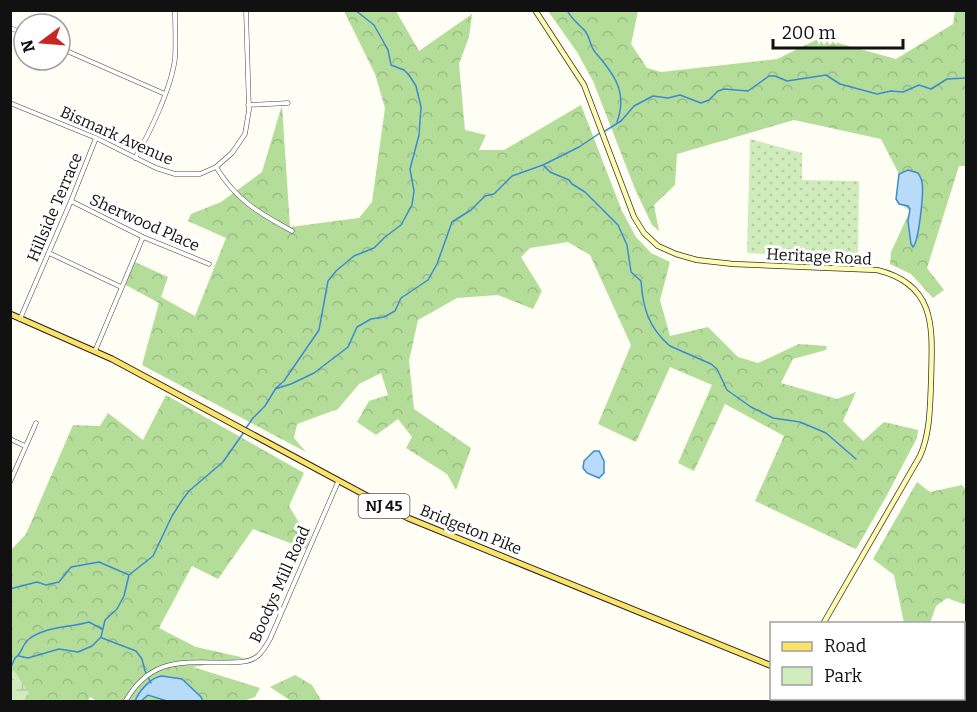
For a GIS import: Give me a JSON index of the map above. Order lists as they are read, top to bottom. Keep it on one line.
{"streets":{"main road":["NJ 45","Bridgeton Pike"],"street":["Bismark Avenue","Hillside Terrace","Sherwood Place","Heritage Road","Boodys Mill Road"]},"crossings":[["Bismark Avenue","Hillside Terrace"],["Hillside Terrace","Sherwood Place"],["Hillside Terrace","Bridgeton Pike"],["Bridgeton Pike","Boodys Mill Road"]],"legend":["Road","Park"],"scale_bar":"200 m","north":"left"}
